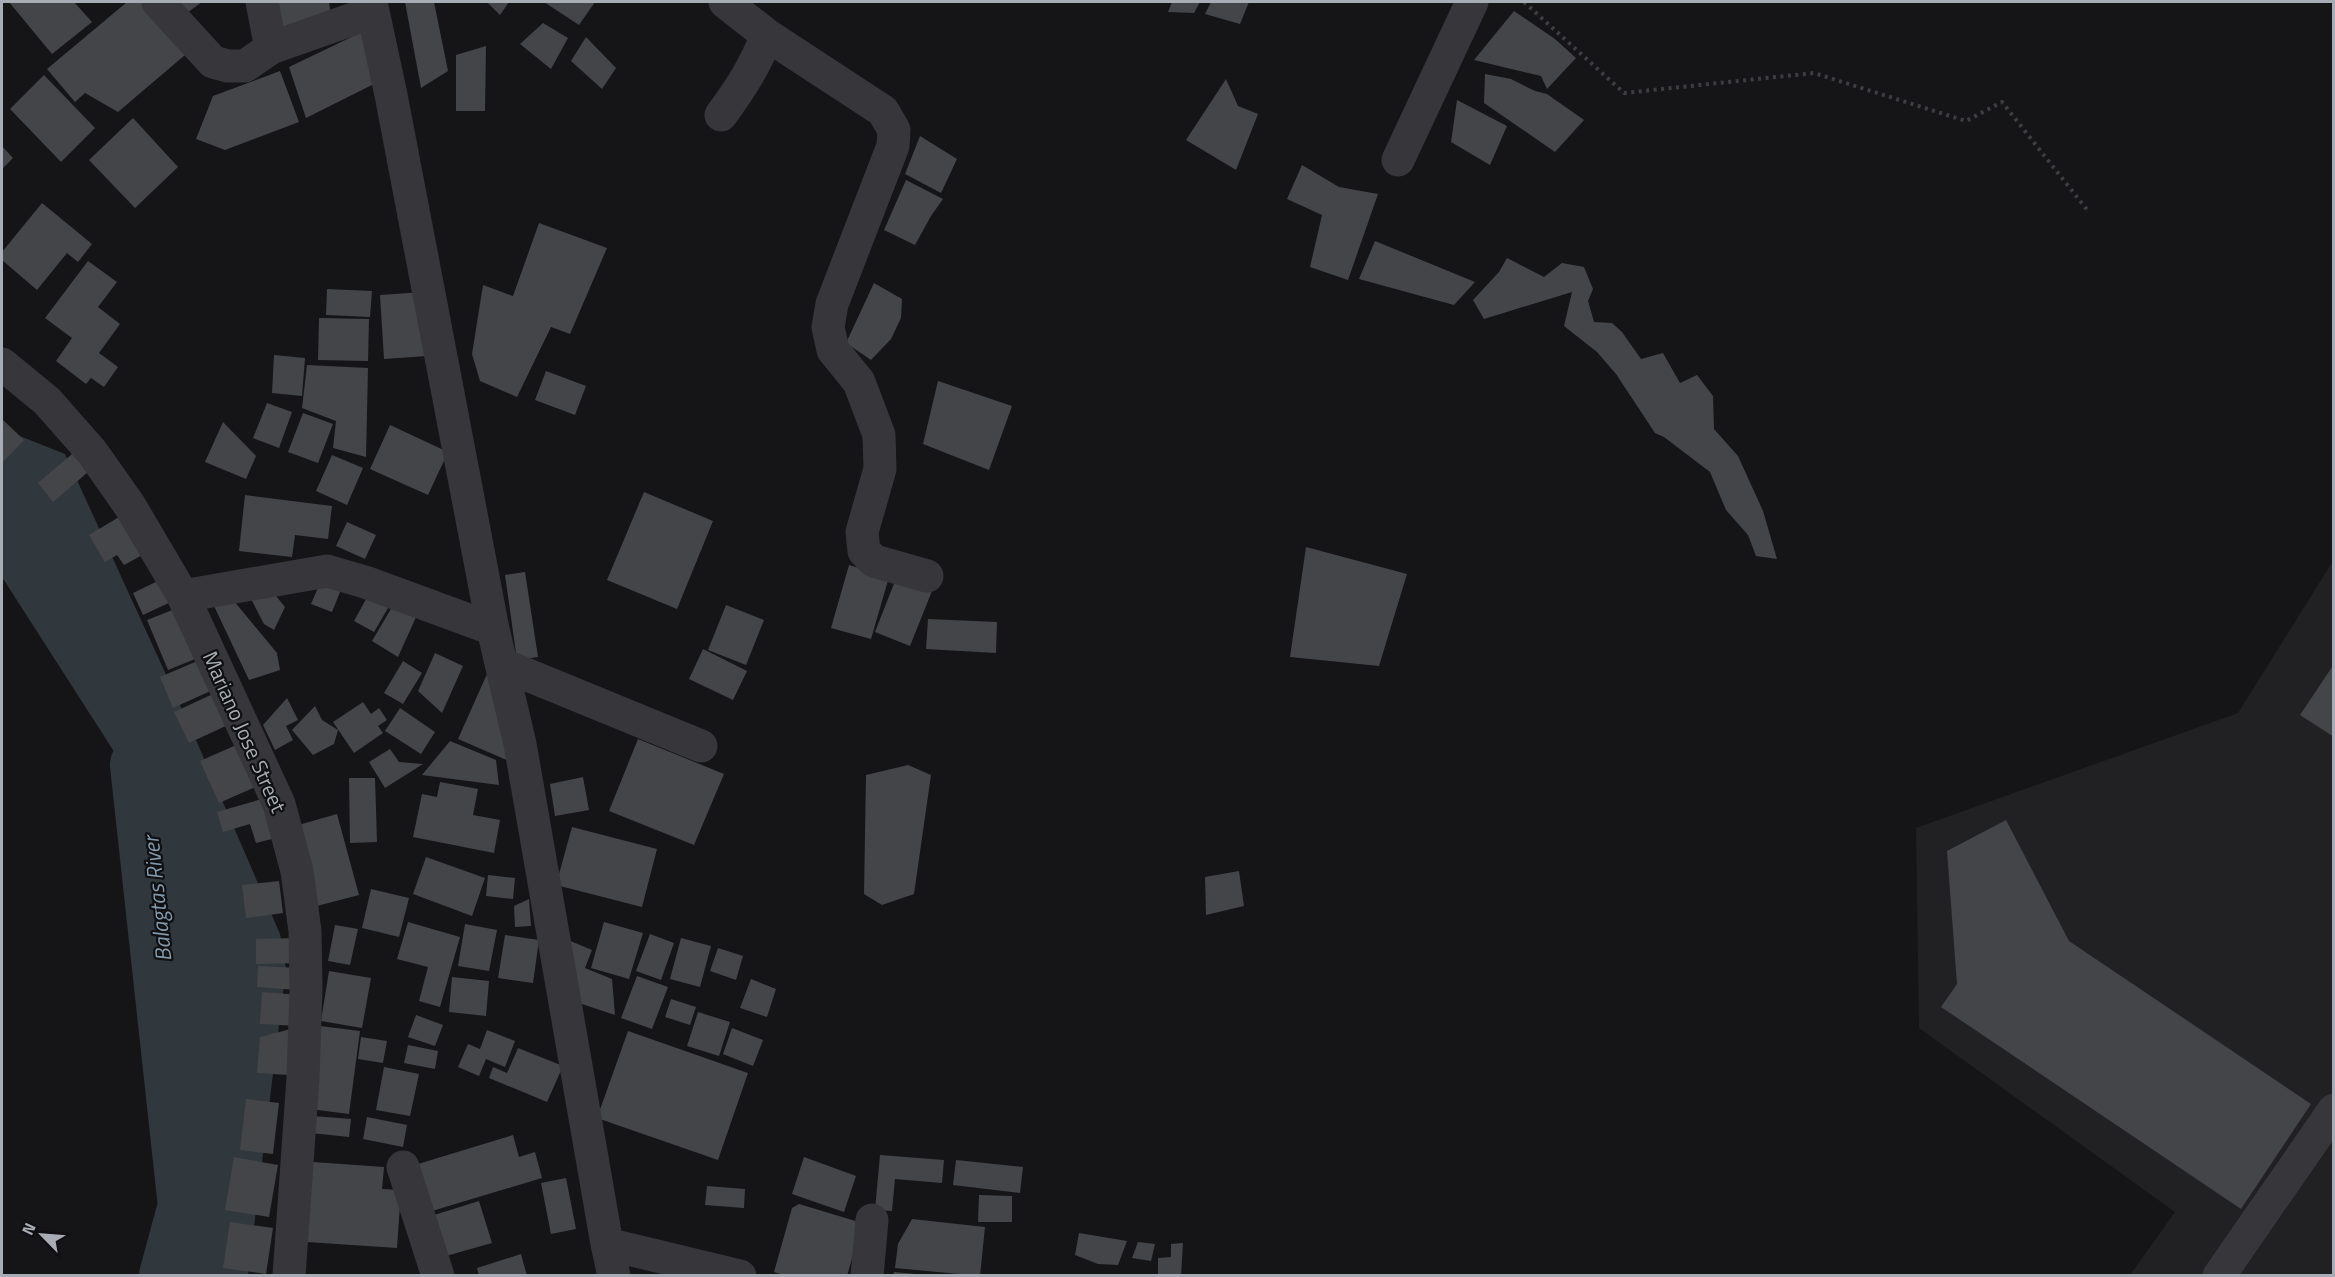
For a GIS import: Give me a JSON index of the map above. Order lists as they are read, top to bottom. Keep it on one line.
{"streets":{"street":["Mariano Jose Street"]},"water":["Balagtas River"],"north":"top left"}
